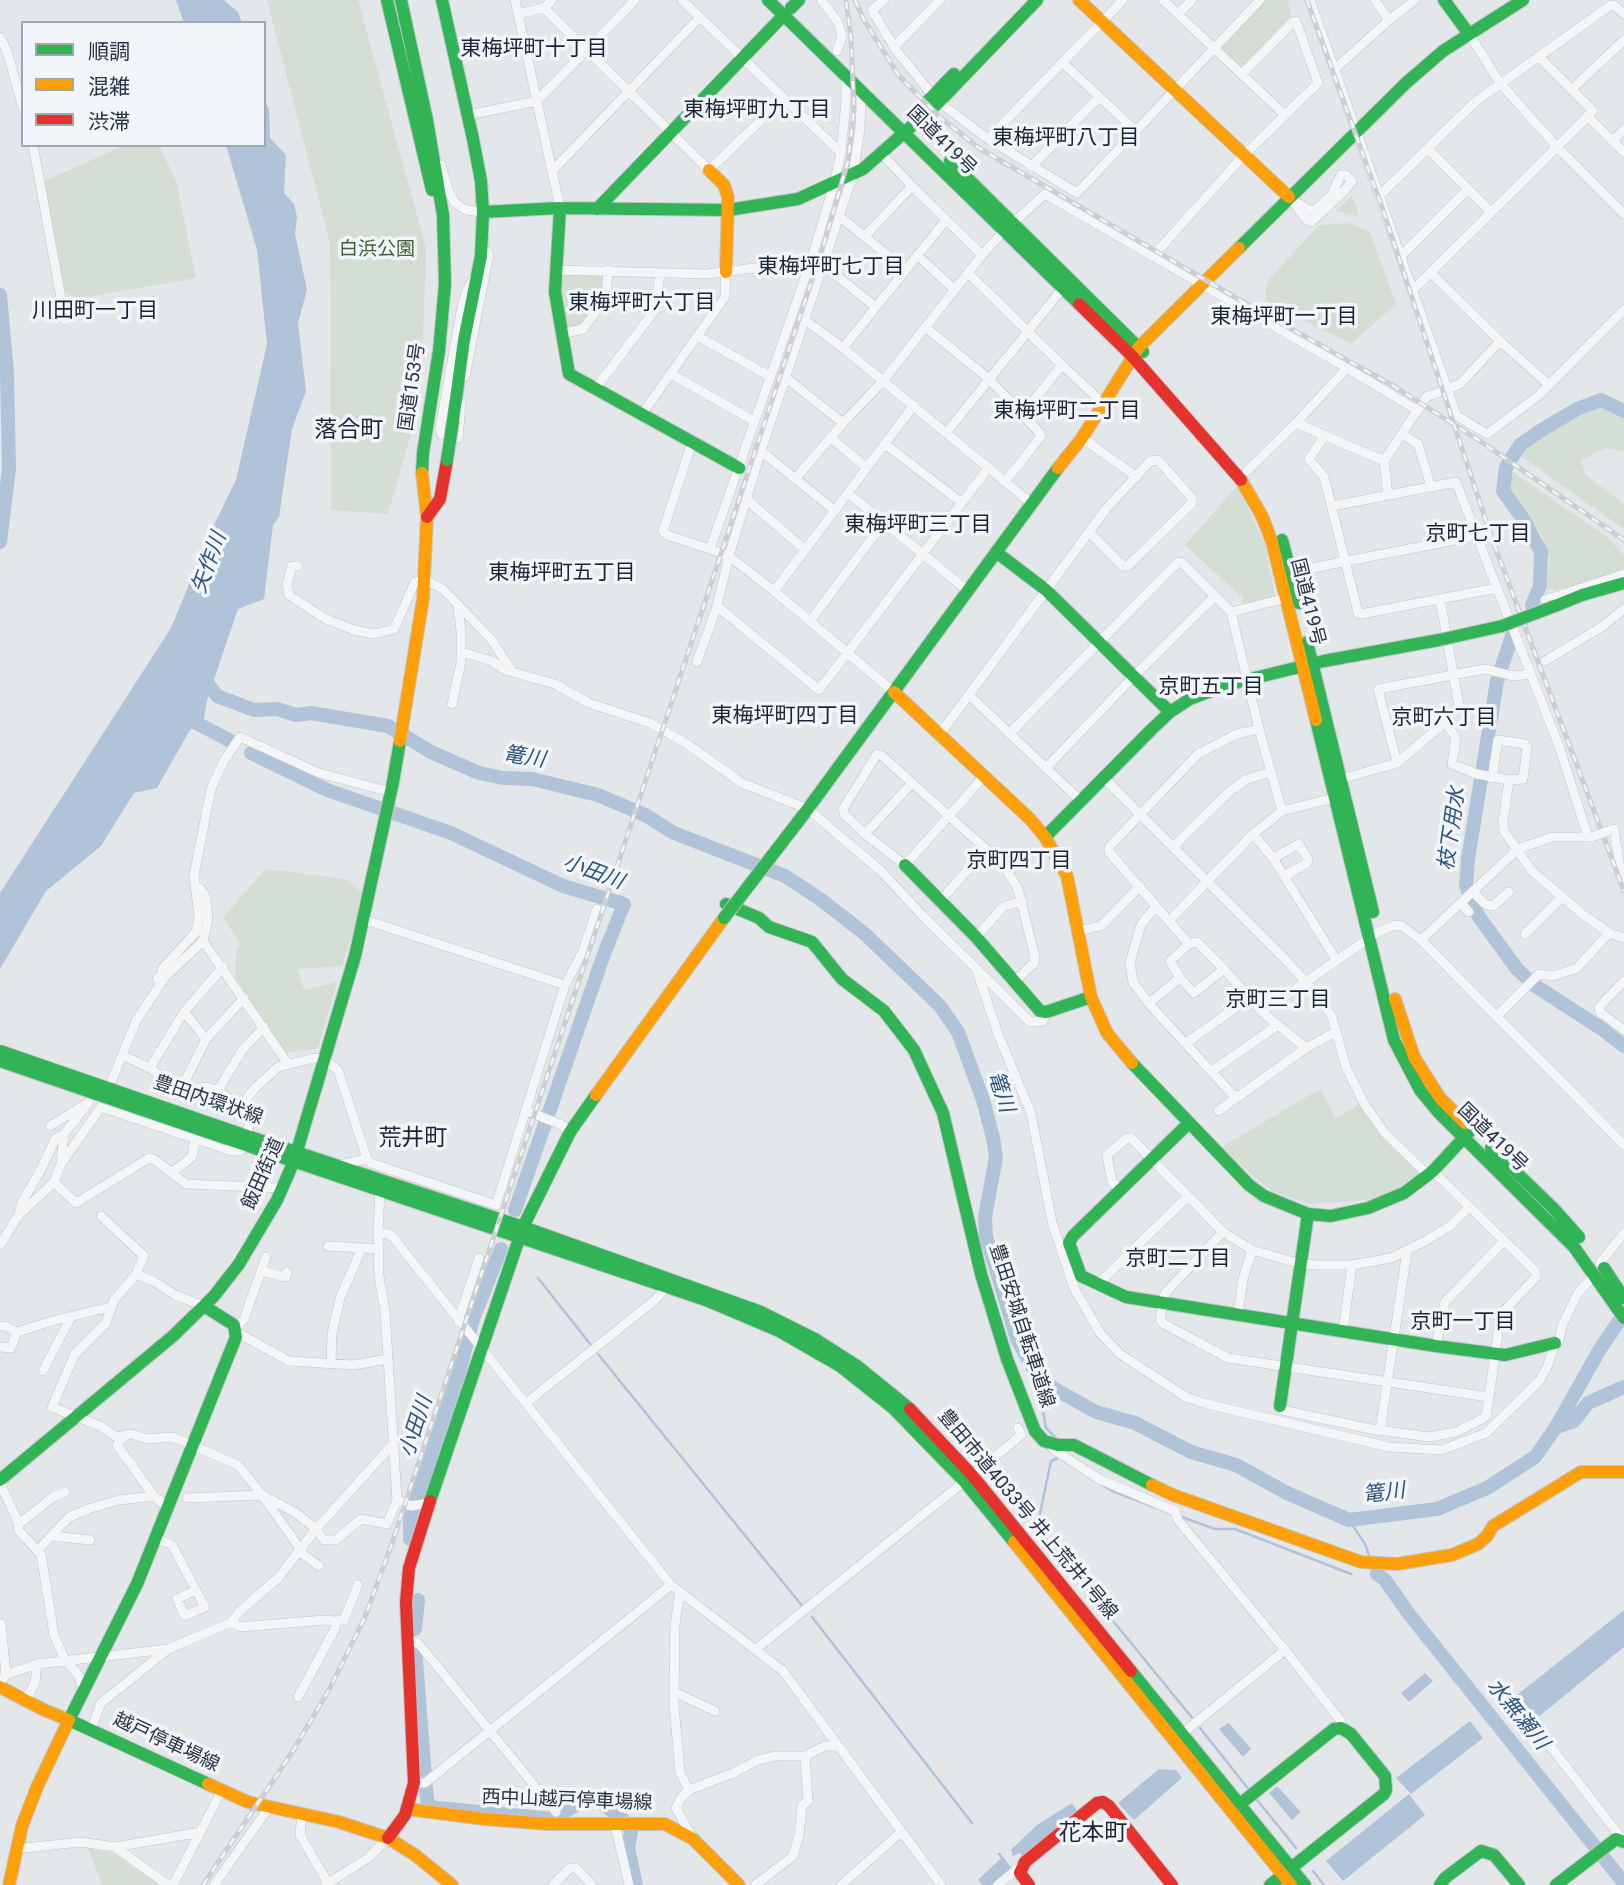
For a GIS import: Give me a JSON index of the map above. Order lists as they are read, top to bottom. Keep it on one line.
{"streets":{"main road":["国道419号","国道153号","豊田内環状線","飯田街道","豊田安城自転車道線","豊田市道4033号 井上荒井1号線","越戸停車場線","西中山越戸停車場線"]},"crossings":[["国道153号","飯田街道"],["豊田内環状線","飯田街道"],["豊田内環状線","豊田市道4033号 井上荒井1号線"]],"districts":["東梅坪町十丁目","東梅坪町九丁目","東梅坪町八丁目","東梅坪町七丁目","東梅坪町六丁目","川田町一丁目","東梅坪町一丁目","東梅坪町二丁目","落合町","東梅坪町三丁目","京町七丁目","東梅坪町五丁目","京町五丁目","東梅坪町四丁目","京町六丁目","京町四丁目","京町三丁目","荒井町","京町二丁目","京町一丁目","花本町"],"water":["矢作川","篭川","枝下用水","小田川","水無瀬川"],"parks":["白浜公園"],"legend":["順調","混雑","渋滞"]}
